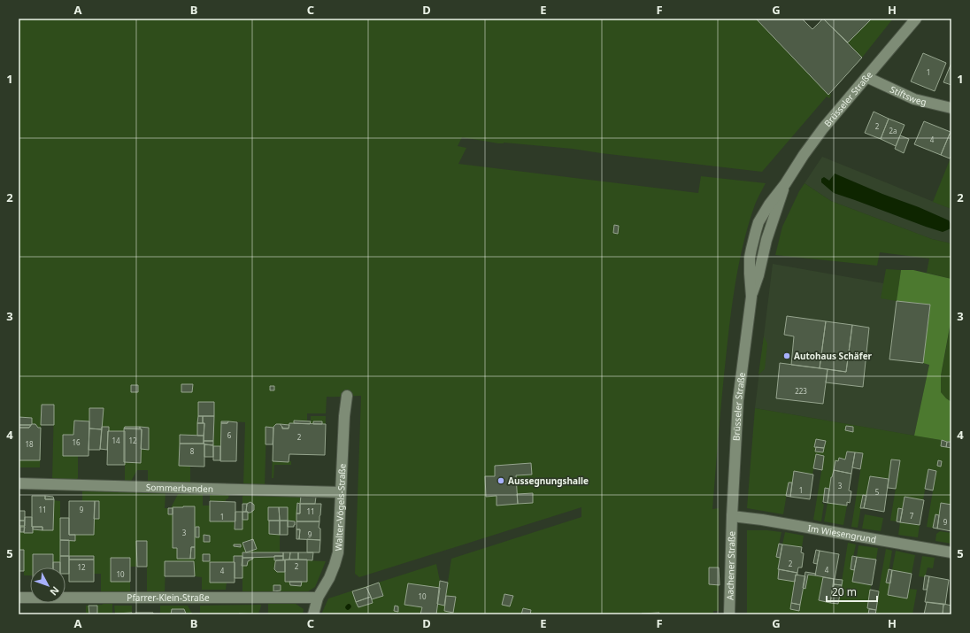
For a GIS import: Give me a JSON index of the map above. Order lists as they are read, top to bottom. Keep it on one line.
{"streets":{"street":["Stiftsweg","Brüsseler Straße","Sommerbenden","Walter-Vögels-Straße","Im Wiesengrund","Aachener Straße","Pfarrer-Klein-Straße"]},"crossings":[["Stiftsweg","Brüsseler Straße"],["Brüsseler Straße","Im Wiesengrund"],["Brüsseler Straße","Aachener Straße"],["Sommerbenden","Walter-Vögels-Straße"],["Walter-Vögels-Straße","Pfarrer-Klein-Straße"],["Im Wiesengrund","Aachener Straße"]],"places":["Autohaus Schäfer","Aussegnungshalle"],"house_numbers":["1","2","2a","4","223","6","2","14","12","16","18","8","3","1","5","11","9","11","7","1","9","3","9","2","2","12","4","4","10","10"],"scale_bar":"20 m","north":"bottom right","grid":{"columns":["A","B","C","D","E","F","G","H"],"rows":["1","2","3","4","5"]}}
